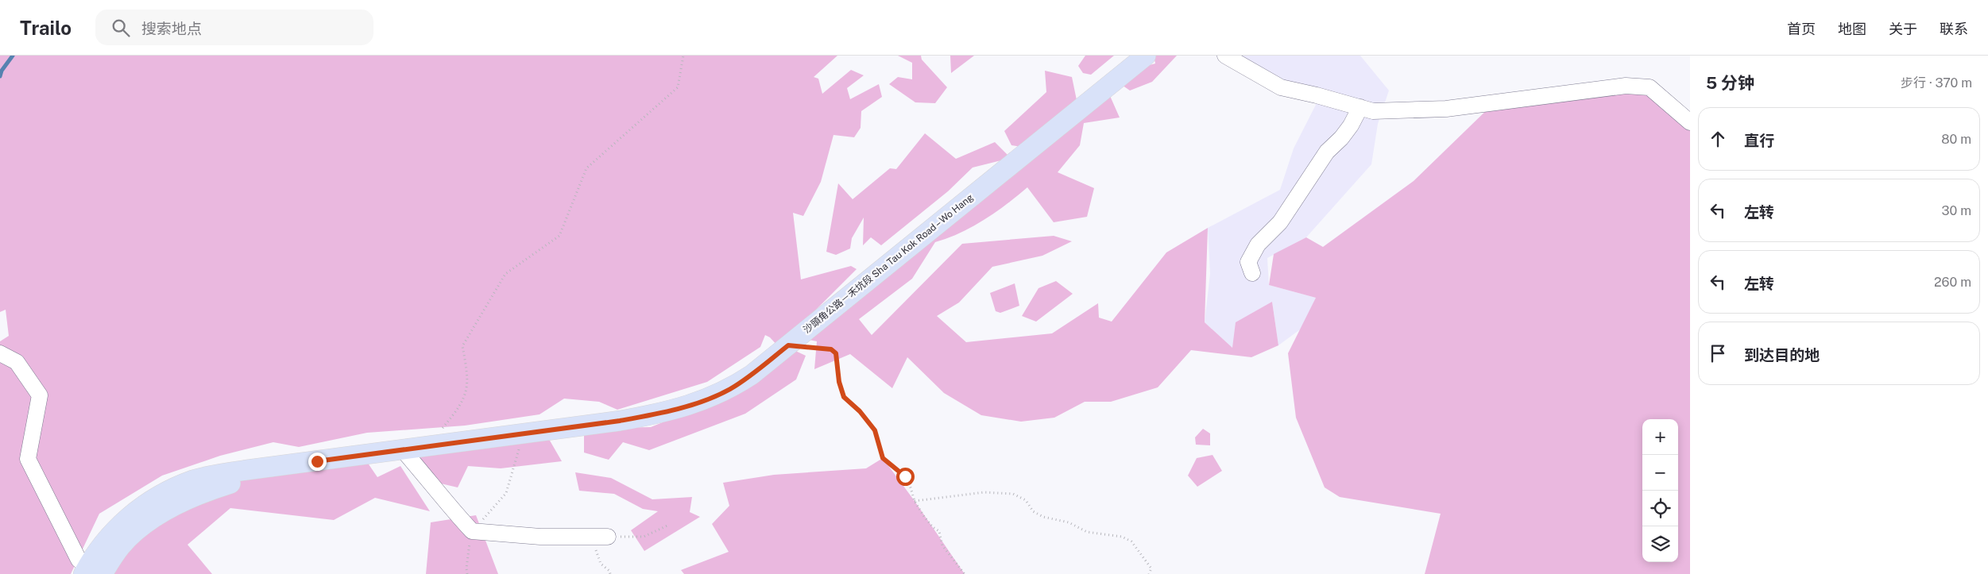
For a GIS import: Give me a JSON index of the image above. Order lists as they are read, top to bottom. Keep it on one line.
{"streets":{"main road":["沙頭角公路－禾坑段 Sha Tau Kok Road – Wo Hang"]},"page":{"header":"Trailo","search":"搜索地点","nav":["首页","地图","关于","联系"],"heading":["5 分钟","步行 · 370 m"],"list":[["直行","80 m"],["左转","30 m"],["左转","260 m"],"到达目的地"],"map_buttons":["+","−"]}}
